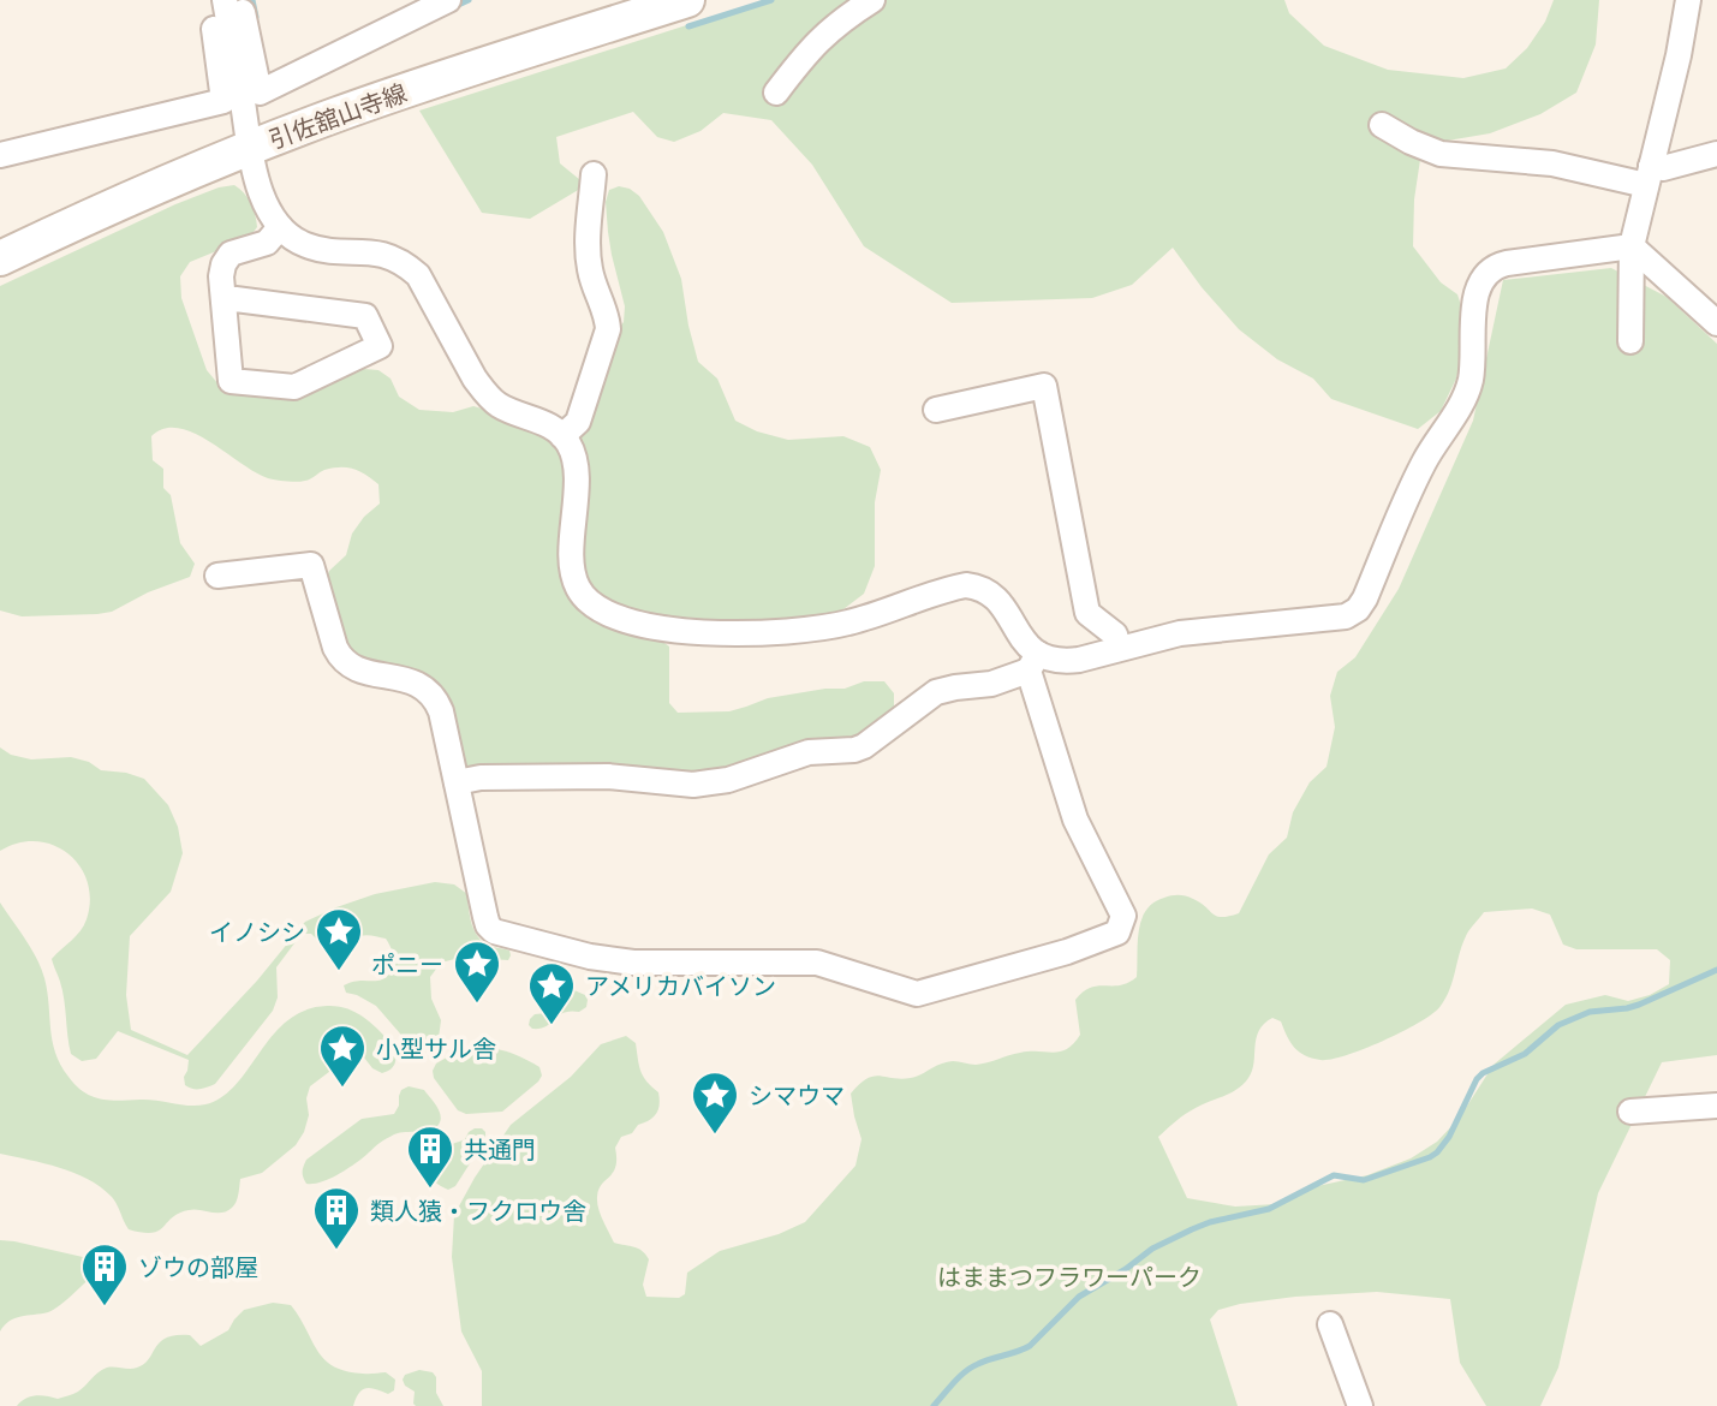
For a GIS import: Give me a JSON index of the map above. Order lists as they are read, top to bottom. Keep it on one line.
{"streets":{"main road":["引佐舘山寺線"]},"parks":["はままつフラワーパーク"],"places":{"place":["イノシシ","ポニー","アメリカバイソン","小型サル舎","シマウマ"],"building":["共通門","類人猿・フクロウ舎","ゾウの部屋"]}}
